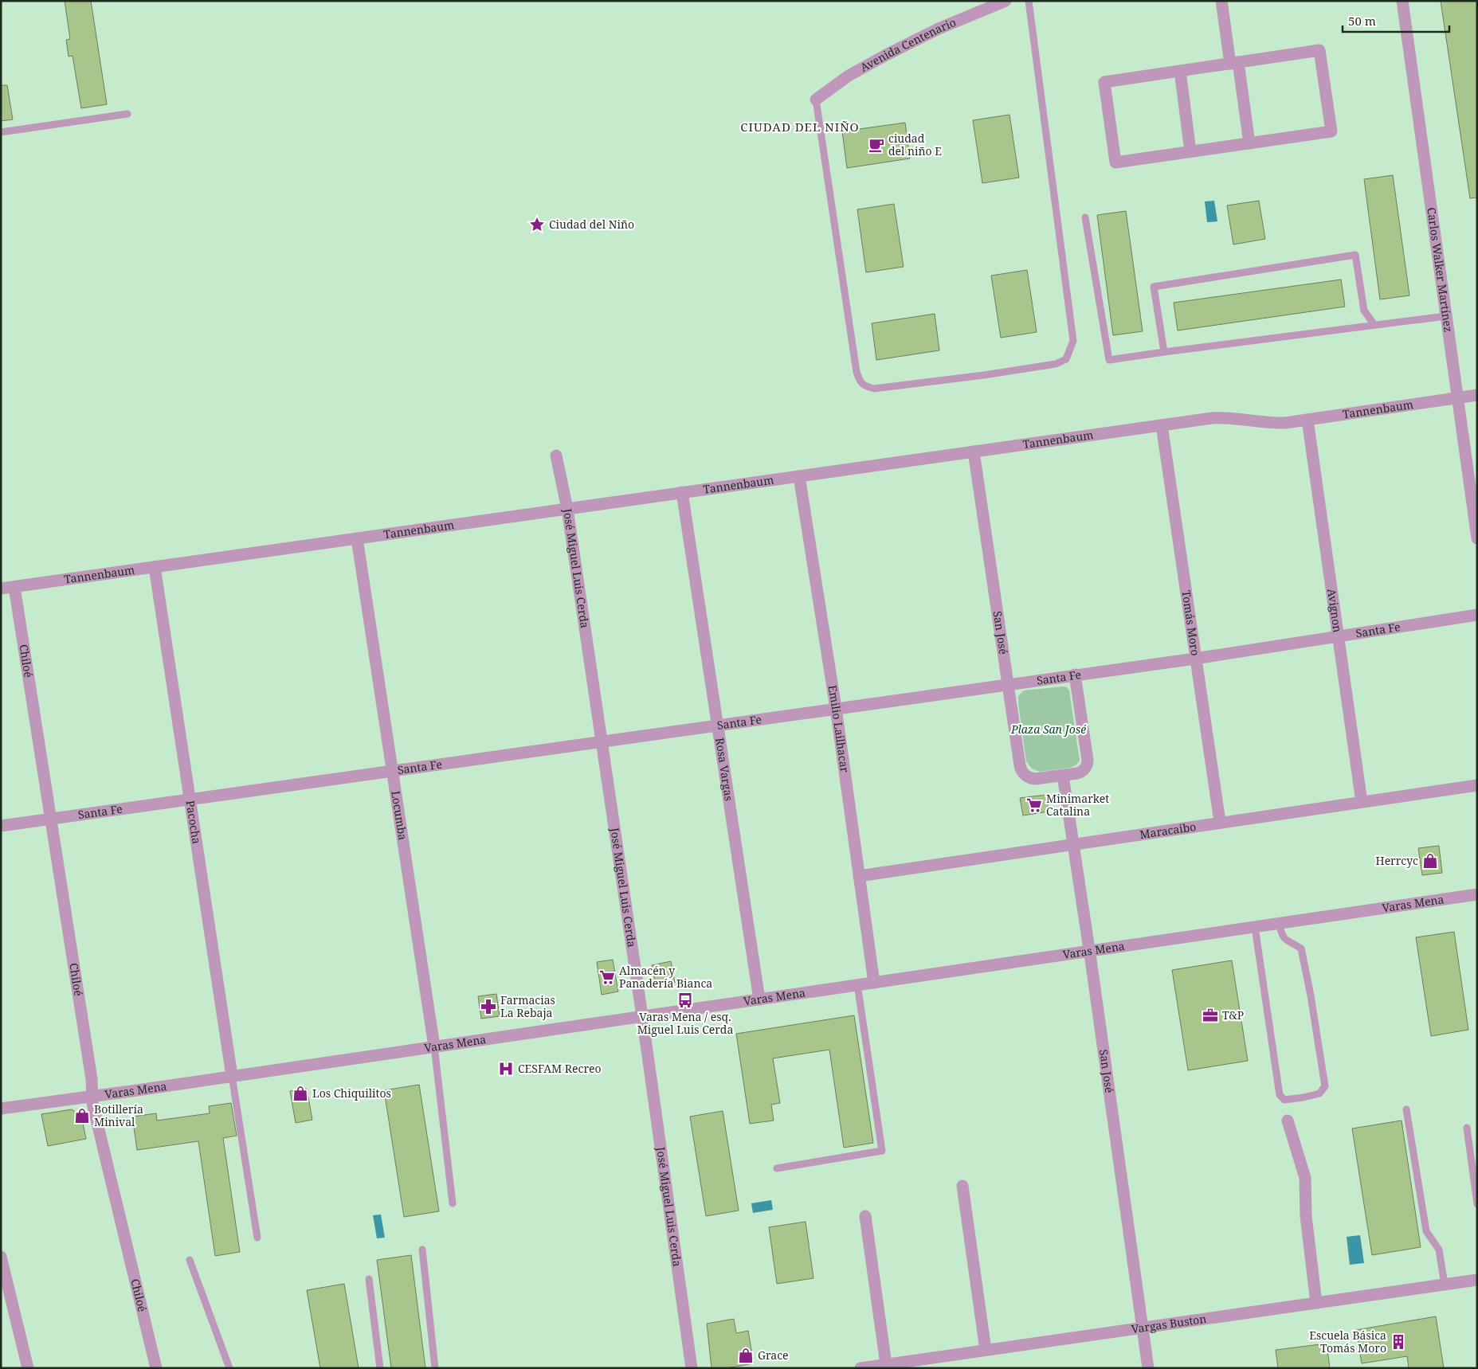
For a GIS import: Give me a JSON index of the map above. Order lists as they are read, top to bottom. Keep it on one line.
{"streets":{"street":["Avenida Centenario","Carlos Walker Martínez","Tannenbaum","José Miguel Luis Cerda","Avignon","Tomás Moro","Santa Fe","San José","Chiloé","Emilio Lailhacar","Rosa Vargas","Locumba","Pacocha","Maracaibo","Varas Mena","Vargas Buston"]},"crossings":[["Carlos Walker Martínez","Tannenbaum"],["Tannenbaum","José Miguel Luis Cerda"],["Tannenbaum","Avignon"],["Tannenbaum","Tomás Moro"],["Tannenbaum","San José"],["Tannenbaum","Chiloé"],["Tannenbaum","Emilio Lailhacar"],["Tannenbaum","Rosa Vargas"],["Tannenbaum","Locumba"],["Tannenbaum","Pacocha"],["José Miguel Luis Cerda","Santa Fe"],["José Miguel Luis Cerda","Varas Mena"],["Avignon","Santa Fe"],["Avignon","Maracaibo"],["Tomás Moro","Santa Fe"],["Tomás Moro","Maracaibo"],["Santa Fe","San José"],["Santa Fe","Chiloé"],["Santa Fe","Emilio Lailhacar"],["Santa Fe","Rosa Vargas"],["Santa Fe","Locumba"],["Santa Fe","Pacocha"],["San José","Maracaibo"],["San José","Varas Mena"],["San José","Vargas Buston"],["Chiloé","Varas Mena"],["Emilio Lailhacar","Maracaibo"],["Emilio Lailhacar","Varas Mena"],["Rosa Vargas","Varas Mena"],["Locumba","Varas Mena"],["Pacocha","Varas Mena"]],"districts":["CIUDAD DEL NIÑO"],"parks":["Plaza San José"],"places":{"cafe":["ciudad del niño E"],"place":["Ciudad del Niño"],"supermarket":["Minimarket Catalina","Almacén y Panadería Bianca"],"shop":["Herrcyc","Los Chiquilitos","Botillería Minival","Grace"],"bus stop":["Varas Mena / esq. Miguel Luis Cerda"],"pharmacy":["Farmacias La Rebaja"],"office":["T&P"],"hospital":["CESFAM Recreo"],"building":["Escuela Básica Tomás Moro"]},"scale_bar":"50 m"}
